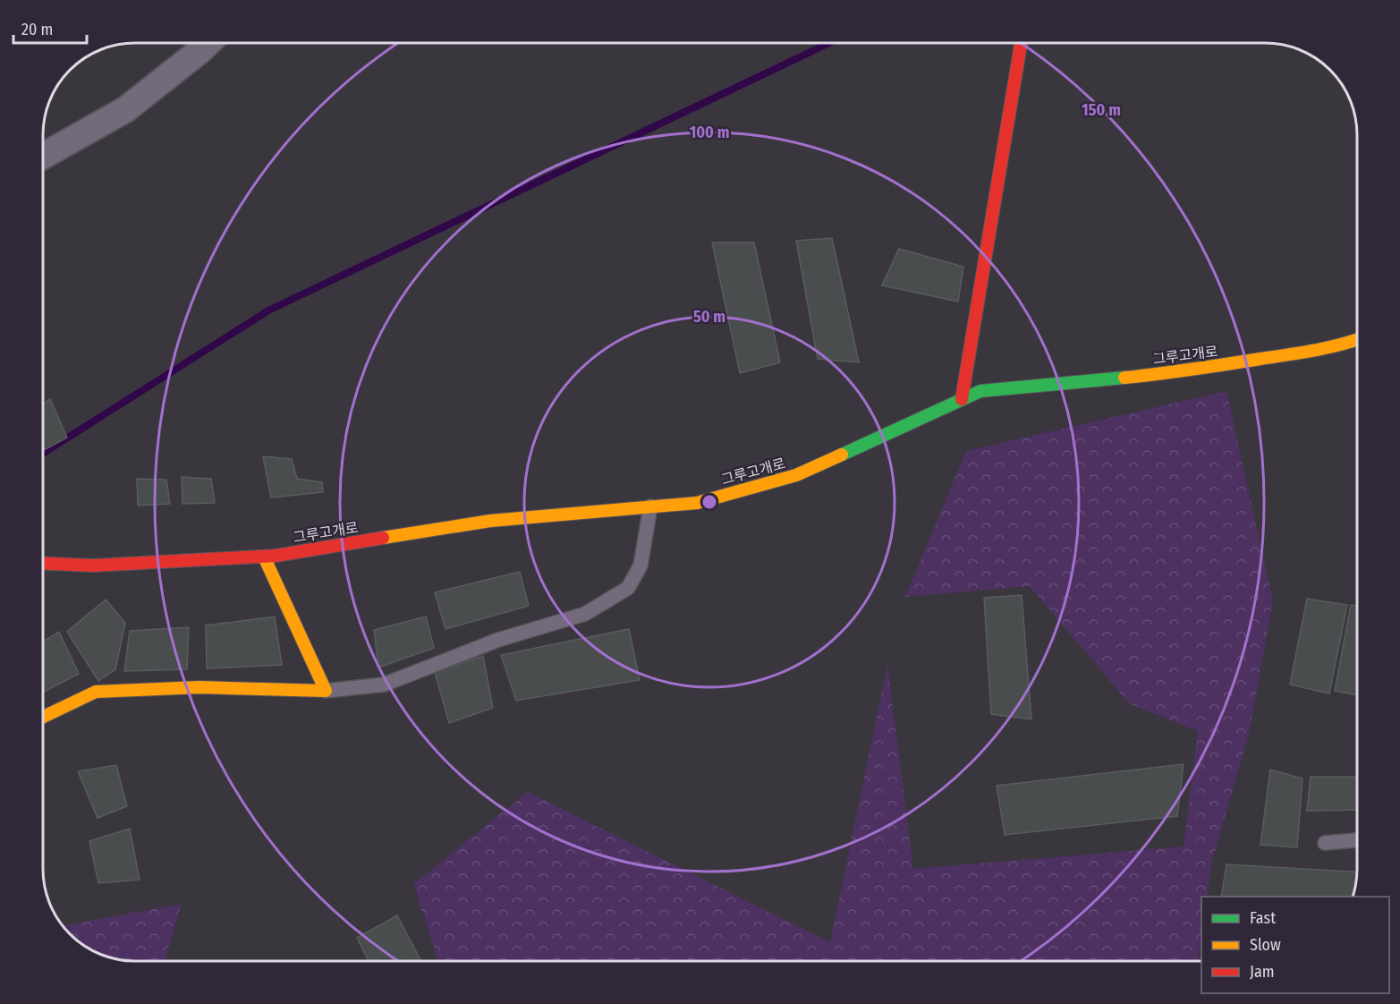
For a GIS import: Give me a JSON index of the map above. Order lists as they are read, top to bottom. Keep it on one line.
{"streets":{"street":["그루고개로"]},"legend":["Fast","Slow","Jam"],"scale_bar":"20 m","rings":["150 m","100 m","50 m"]}
